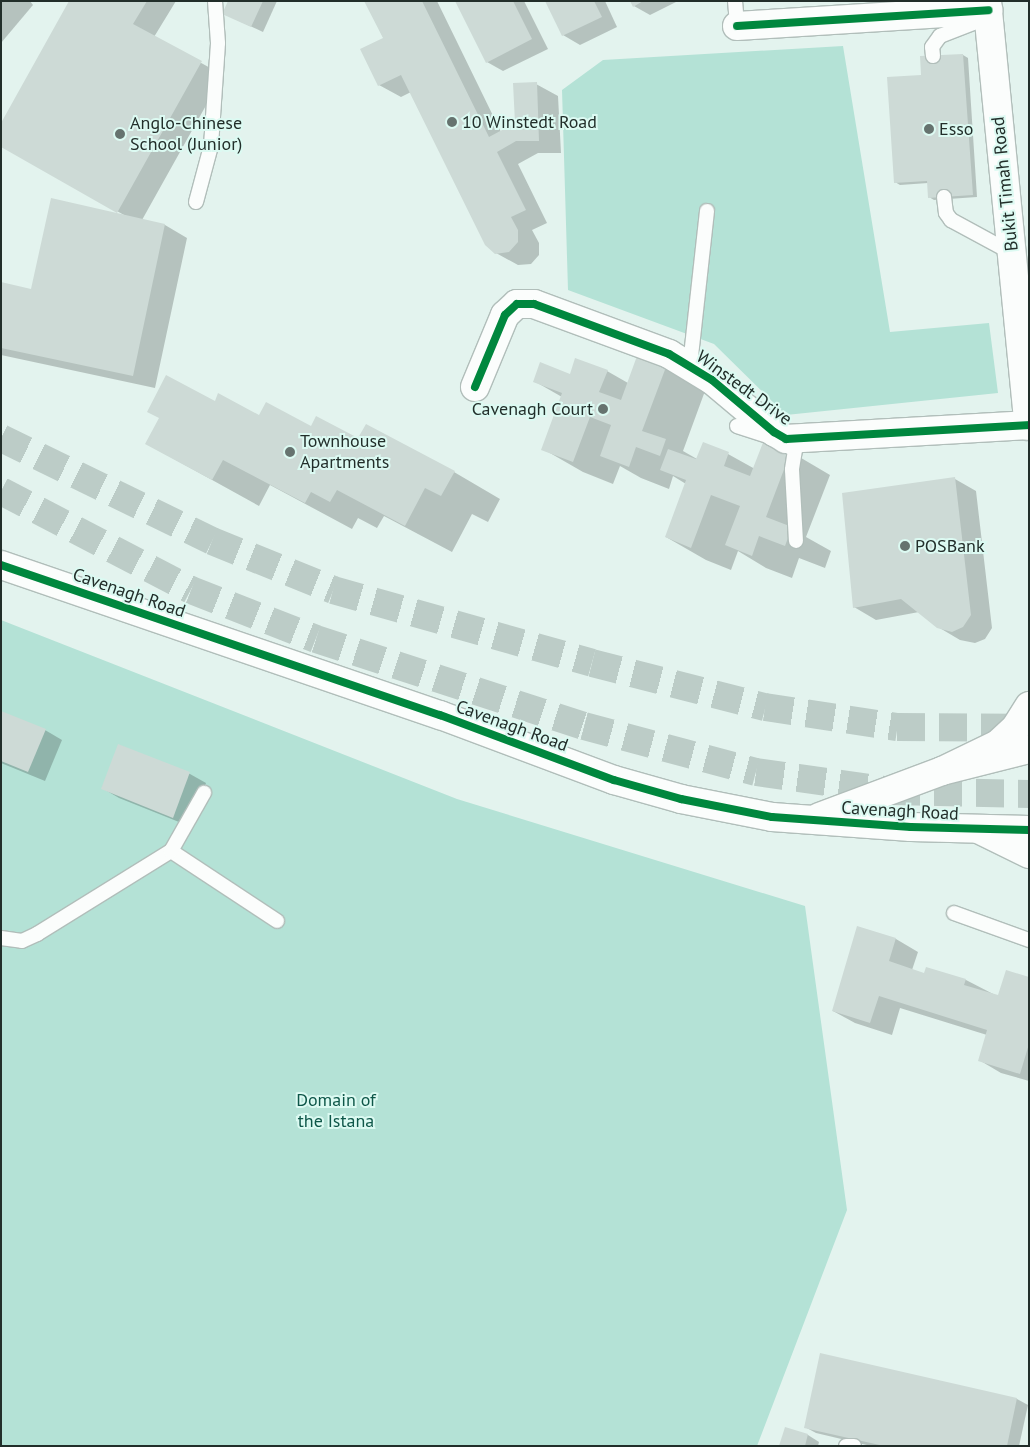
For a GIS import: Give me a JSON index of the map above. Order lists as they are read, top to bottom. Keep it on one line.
{"streets":{"main road":["Bukit Timah Road","Winstedt Drive","Cavenagh Road"]},"crossings":[["Bukit Timah Road","Winstedt Drive"]],"parks":["Domain of the Istana"],"places":["10 Winstedt Road","Esso","Anglo-Chinese School (Junior)","Cavenagh Court","Townhouse Apartments","POSBank"]}
